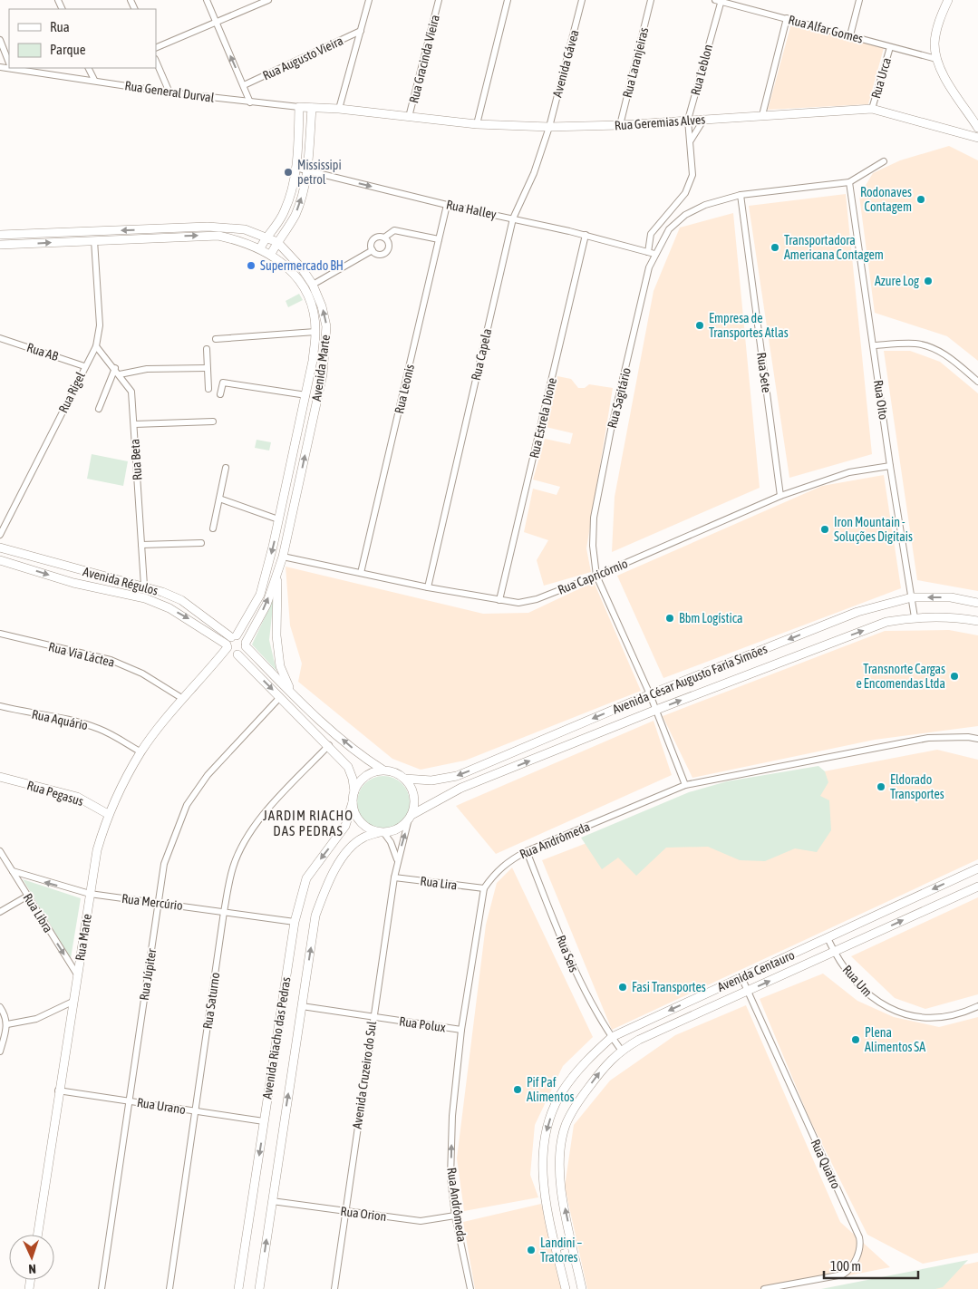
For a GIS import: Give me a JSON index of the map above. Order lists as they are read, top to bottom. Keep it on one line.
{"streets":{"street":["Rua Alfar Gomes","Rua Augusto Vieira","Rua Gracinda Vieira","Rua Laranjeiras","Avenida Gávea","Rua Leblon","Rua Urca","Rua General Durval","Rua Geremias Alves","Rua Halley","Rua AB","Rua Capela","Avenida Marte","Rua Sete","Rua Leonis","Rua Rigel","Rua Sagitário","Rua Oito","Rua Estrela Dione","Rua Beta","Rua Capricórnio","Avenida Régulos","Rua Via Láctea","Avenida César Augusto Faria Simões","Rua Aquário","Rua Pegasus","Rua Andrômeda","Rua Lira","Rua Mercúrio","Rua Libra","Rua Marte","Rua Seis","Avenida Centauro","Rua Júpiter","Rua Um","Rua Saturno","Rua Polux","Avenida Riacho das Pedras","Avenida Cruzeiro do Sul","Rua Urano","Rua Quatro","Rua Orion"]},"crossings":[["Rua Alfar Gomes","Rua Leblon"],["Rua Alfar Gomes","Rua Urca"],["Rua Gracinda Vieira","Rua Geremias Alves"],["Rua Laranjeiras","Rua Geremias Alves"],["Avenida Gávea","Rua Geremias Alves"],["Avenida Gávea","Rua Capela"],["Rua Leblon","Rua Geremias Alves"],["Rua Leblon","Rua Halley"],["Rua Urca","Rua Geremias Alves"],["Rua General Durval","Rua Geremias Alves"],["Rua Geremias Alves","Rua Capela"],["Rua Halley","Rua Capela"],["Rua Halley","Rua Leonis"],["Rua Halley","Rua Sagitário"],["Rua Halley","Rua Estrela Dione"],["Rua AB","Rua Rigel"],["Rua Capela","Rua Capricórnio"],["Avenida Marte","Rua Rigel"],["Avenida Marte","Rua Capricórnio"],["Avenida Marte","Avenida Régulos"],["Avenida Marte","Rua Marte"],["Rua Sete","Rua Sagitário"],["Rua Sete","Rua Capricórnio"],["Rua Leonis","Rua Capricórnio"],["Rua Rigel","Rua Beta"],["Rua Sagitário","Rua Oito"],["Rua Sagitário","Rua Capricórnio"],["Rua Sagitário","Avenida César Augusto Faria Simões"],["Rua Sagitário","Rua Andrômeda"],["Rua Oito","Rua Capricórnio"],["Rua Oito","Avenida César Augusto Faria Simões"],["Rua Estrela Dione","Rua Capricórnio"],["Rua Beta","Avenida Régulos"],["Avenida Régulos","Avenida César Augusto Faria Simões"],["Avenida Régulos","Rua Marte"],["Avenida Régulos","Rua Júpiter"],["Avenida Régulos","Rua Saturno"],["Avenida Régulos","Avenida Riacho das Pedras"],["Avenida Régulos","Avenida Cruzeiro do Sul"],["Rua Via Láctea","Rua Marte"],["Avenida César Augusto Faria Simões","Avenida Riacho das Pedras"],["Avenida César Augusto Faria Simões","Avenida Cruzeiro do Sul"],["Rua Aquário","Rua Marte"],["Rua Pegasus","Rua Marte"],["Rua Andrômeda","Rua Lira"],["Rua Andrômeda","Rua Seis"],["Rua Andrômeda","Rua Polux"],["Rua Andrômeda","Rua Orion"],["Rua Lira","Avenida Cruzeiro do Sul"],["Rua Mercúrio","Rua Libra"],["Rua Mercúrio","Rua Marte"],["Rua Mercúrio","Rua Júpiter"],["Rua Mercúrio","Rua Saturno"],["Rua Mercúrio","Avenida Riacho das Pedras"],["Rua Libra","Rua Marte"],["Rua Marte","Rua Urano"],["Rua Seis","Avenida Centauro"],["Avenida Centauro","Rua Um"],["Avenida Centauro","Rua Quatro"],["Rua Júpiter","Rua Urano"],["Rua Saturno","Rua Urano"],["Rua Polux","Avenida Riacho das Pedras"],["Rua Polux","Avenida Cruzeiro do Sul"],["Avenida Riacho das Pedras","Avenida Cruzeiro do Sul"],["Avenida Riacho das Pedras","Rua Urano"],["Avenida Riacho das Pedras","Rua Orion"],["Avenida Cruzeiro do Sul","Rua Orion"]],"one_way":["Rua Libra"],"districts":["JARDIM RIACHO DAS PEDRAS"],"places":["Mississipi petrol","Rodonaves Contagem","Transportadora Americana Contagem","Supermercado BH","Azure Log","Empresa de Transportes Atlas","Iron Mountain - Soluções Digitais","Bbm Logística","Transnorte Cargas e Encomendas Ltda","Eldorado Transportes","Fasi Transportes","Plena Alimentos SA","Pif Paf Alimentos","Landini – Tratores"],"legend":["Rua","Parque"],"scale_bar":"100 m","north":"bottom"}
